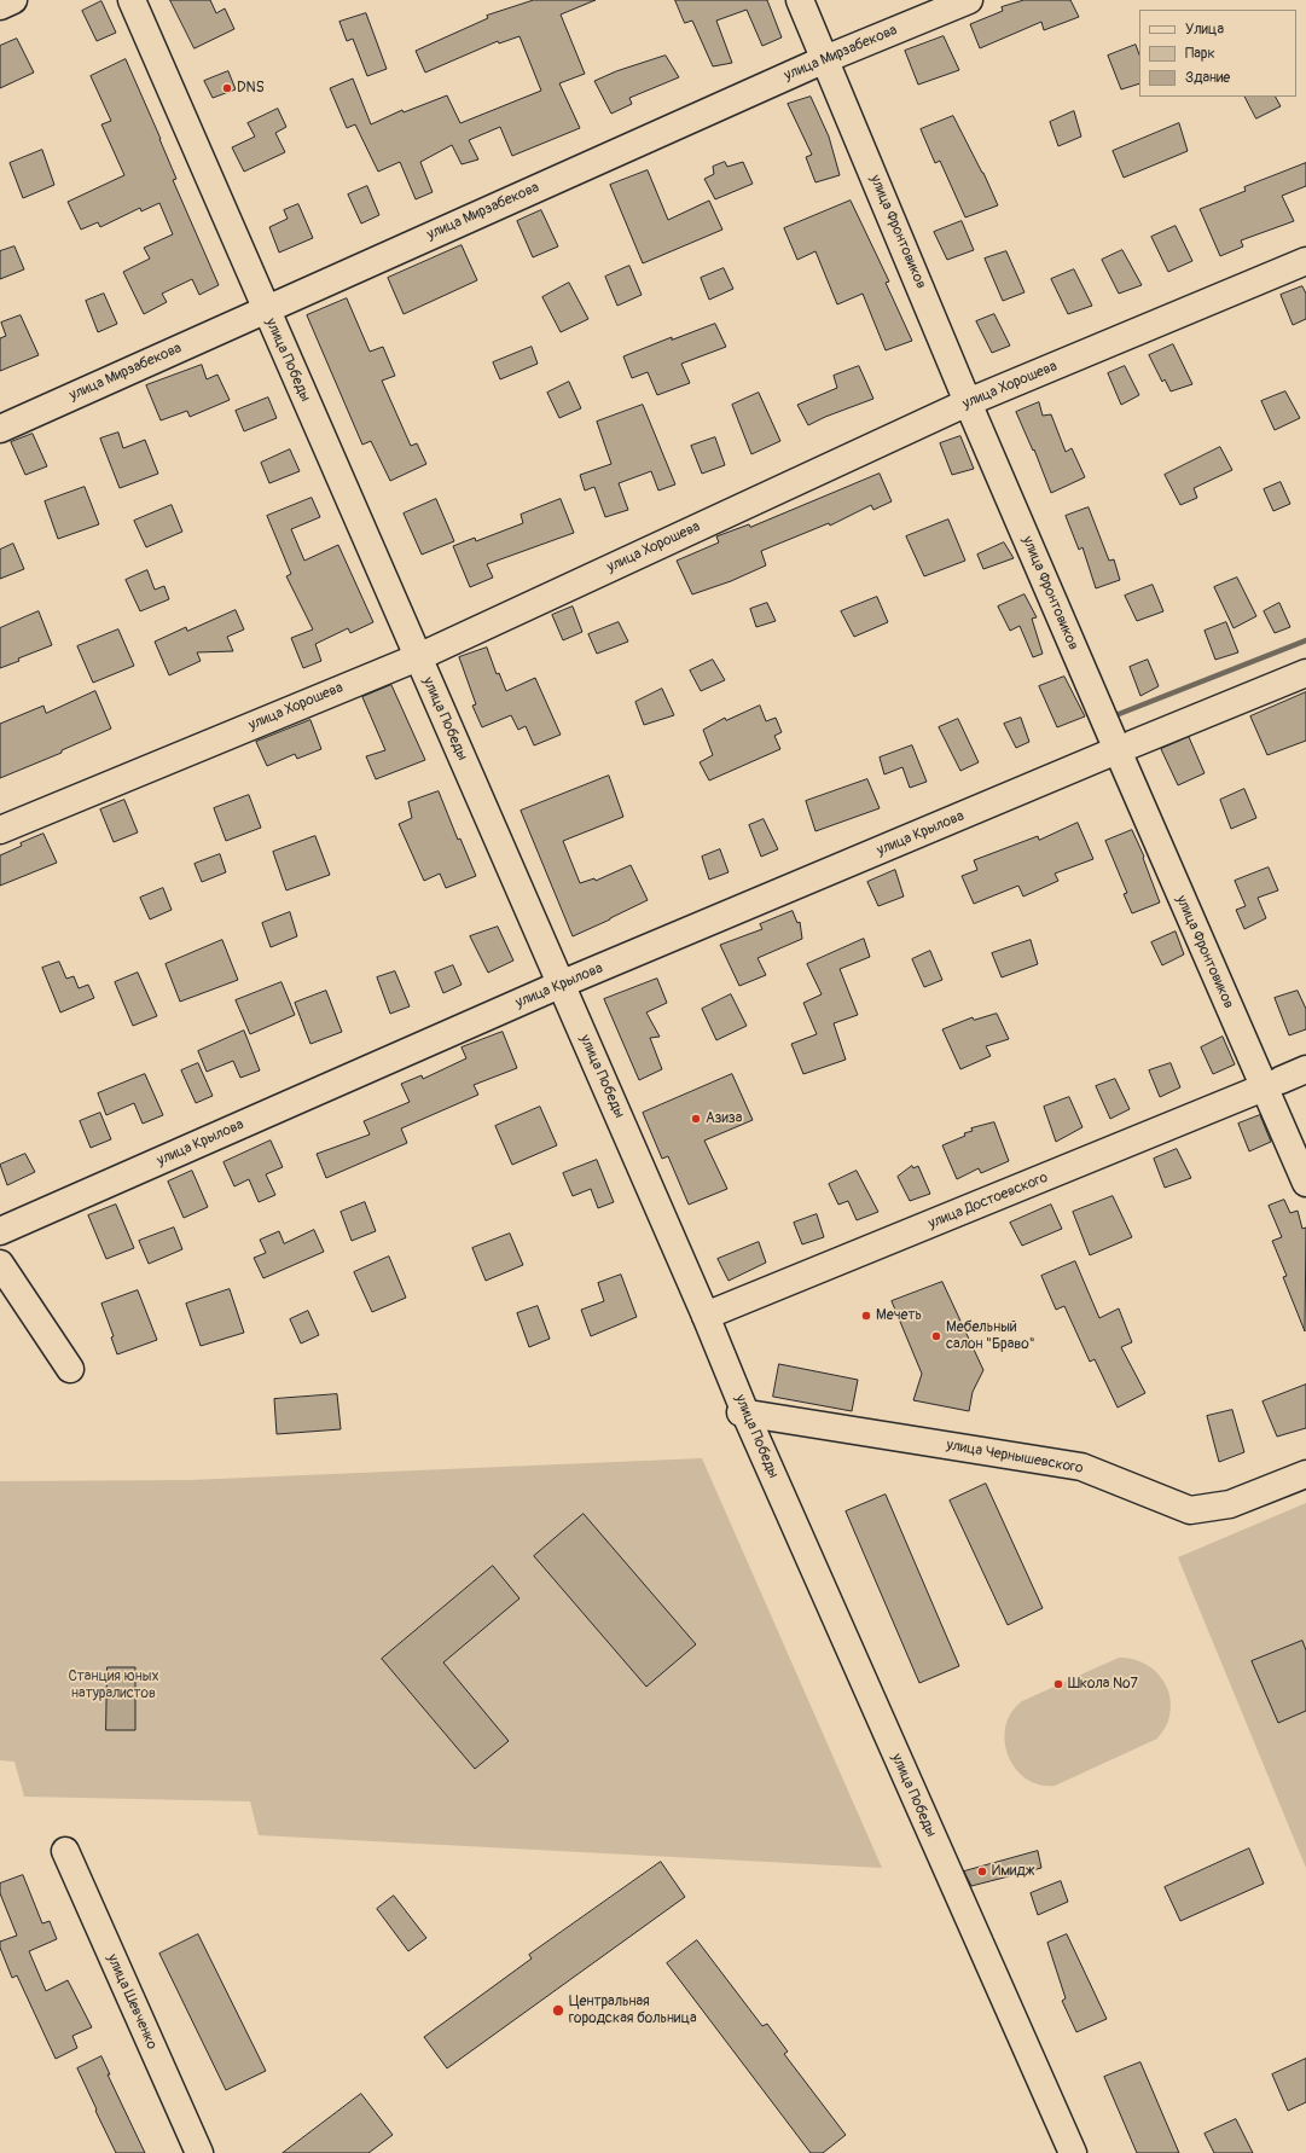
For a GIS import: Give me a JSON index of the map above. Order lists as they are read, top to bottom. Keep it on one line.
{"streets":{"street":["улица Мирзабекова","улица Фронтовиков","улица Победы","улица Хорошева","улица Крылова","улица Достоевского","улица Чернышевского","улица Шевченко"]},"crossings":[["улица Мирзабекова","улица Фронтовиков"],["улица Мирзабекова","улица Победы"],["улица Фронтовиков","улица Хорошева"],["улица Фронтовиков","улица Крылова"],["улица Фронтовиков","улица Достоевского"],["улица Победы","улица Хорошева"],["улица Победы","улица Крылова"],["улица Победы","улица Достоевского"],["улица Победы","улица Чернышевского"]],"parks":["Станция юных натуралистов"],"places":["DNS","Азиза","Мечеть","Мебельный салон \"Браво\"","Школа №7","Имидж","Центральная городская больница"],"legend":["Улица","Парк","Здание"]}
